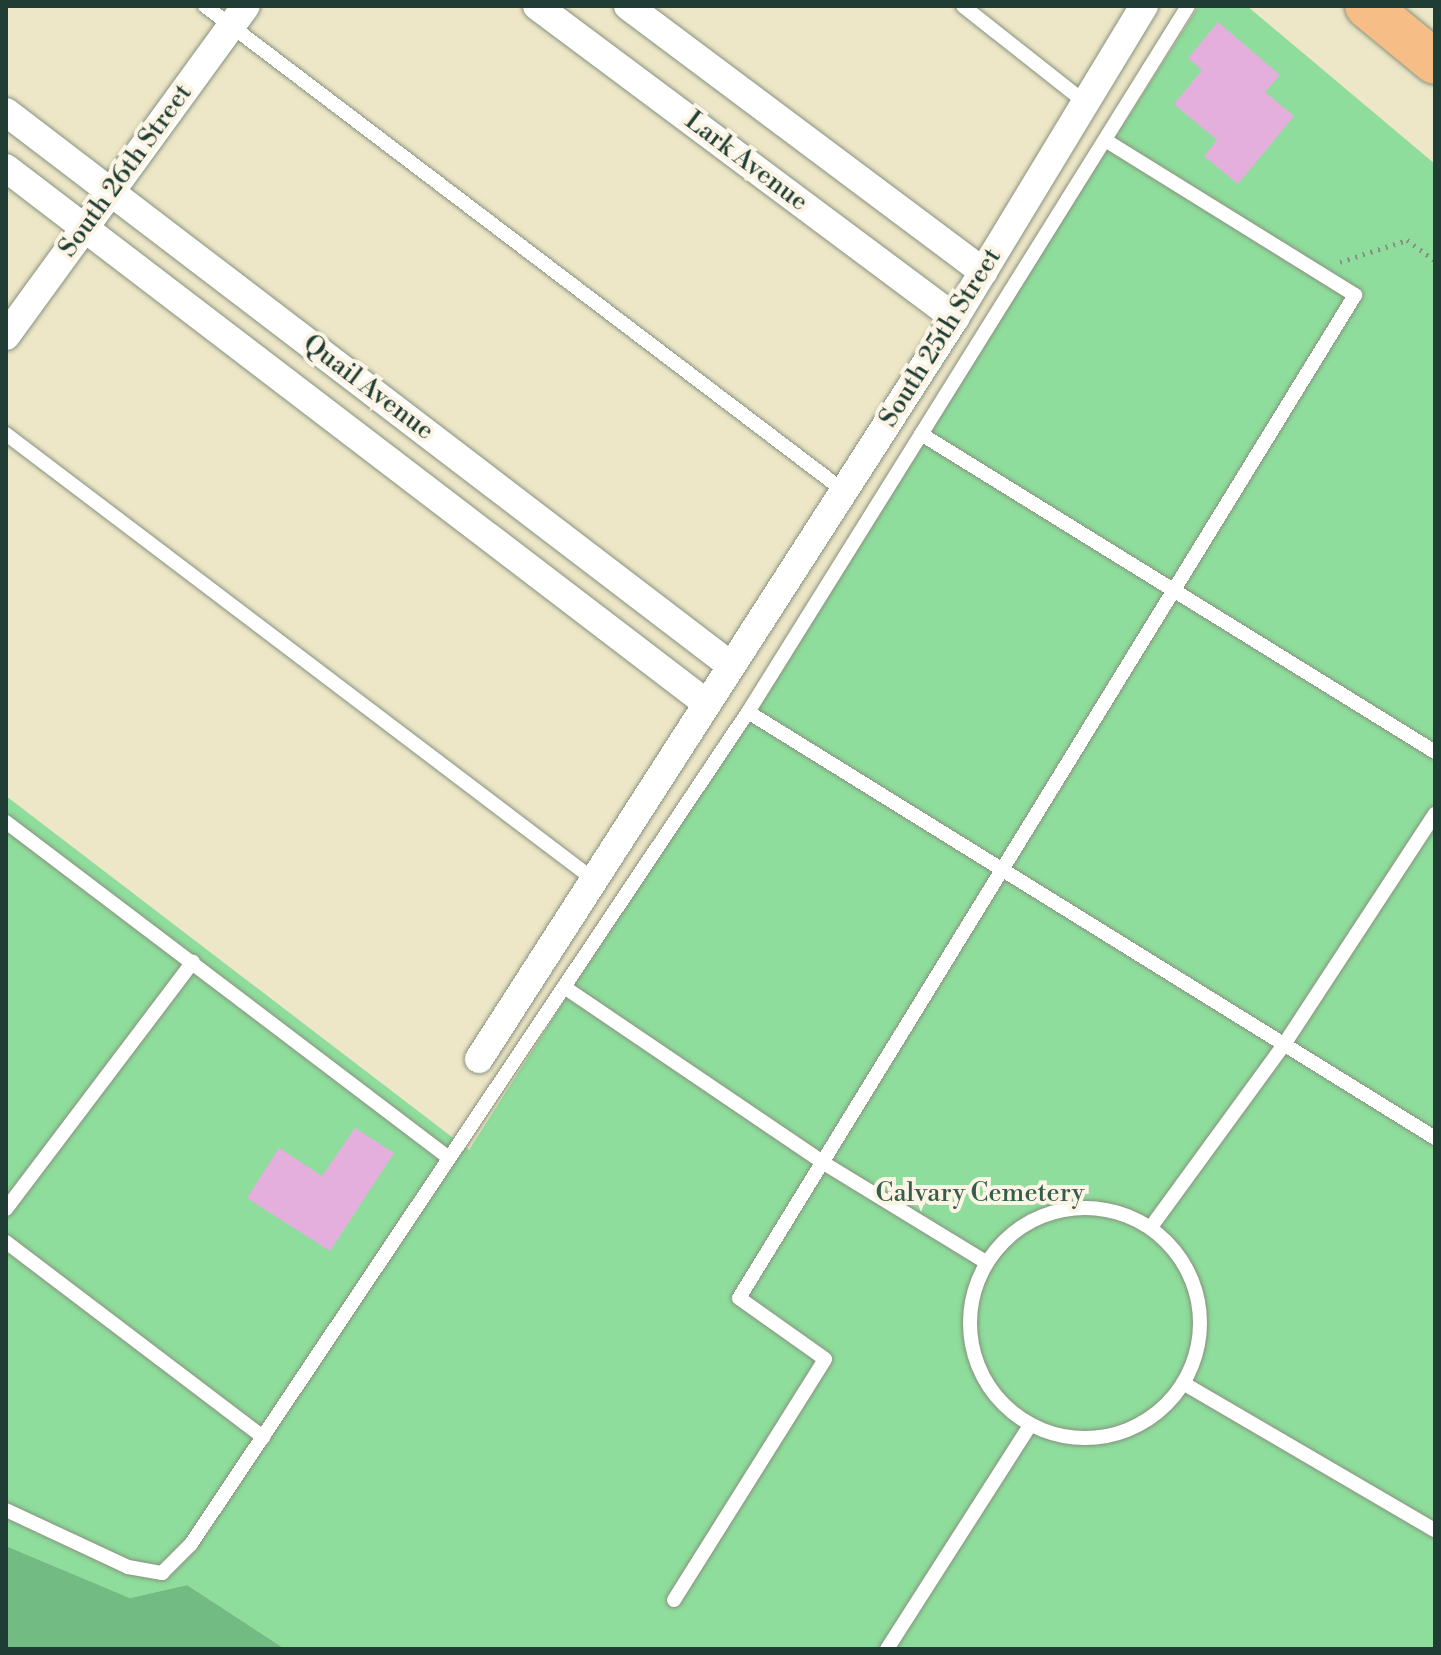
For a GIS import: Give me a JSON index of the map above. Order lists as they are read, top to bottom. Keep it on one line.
{"streets":{"street":["Lark Avenue","South 26th Street","South 25th Street","Quail Avenue"]},"crossings":[["Lark Avenue","South 25th Street"],["South 26th Street","Quail Avenue"],["South 25th Street","Quail Avenue"]],"parks":["Calvary Cemetery"]}
